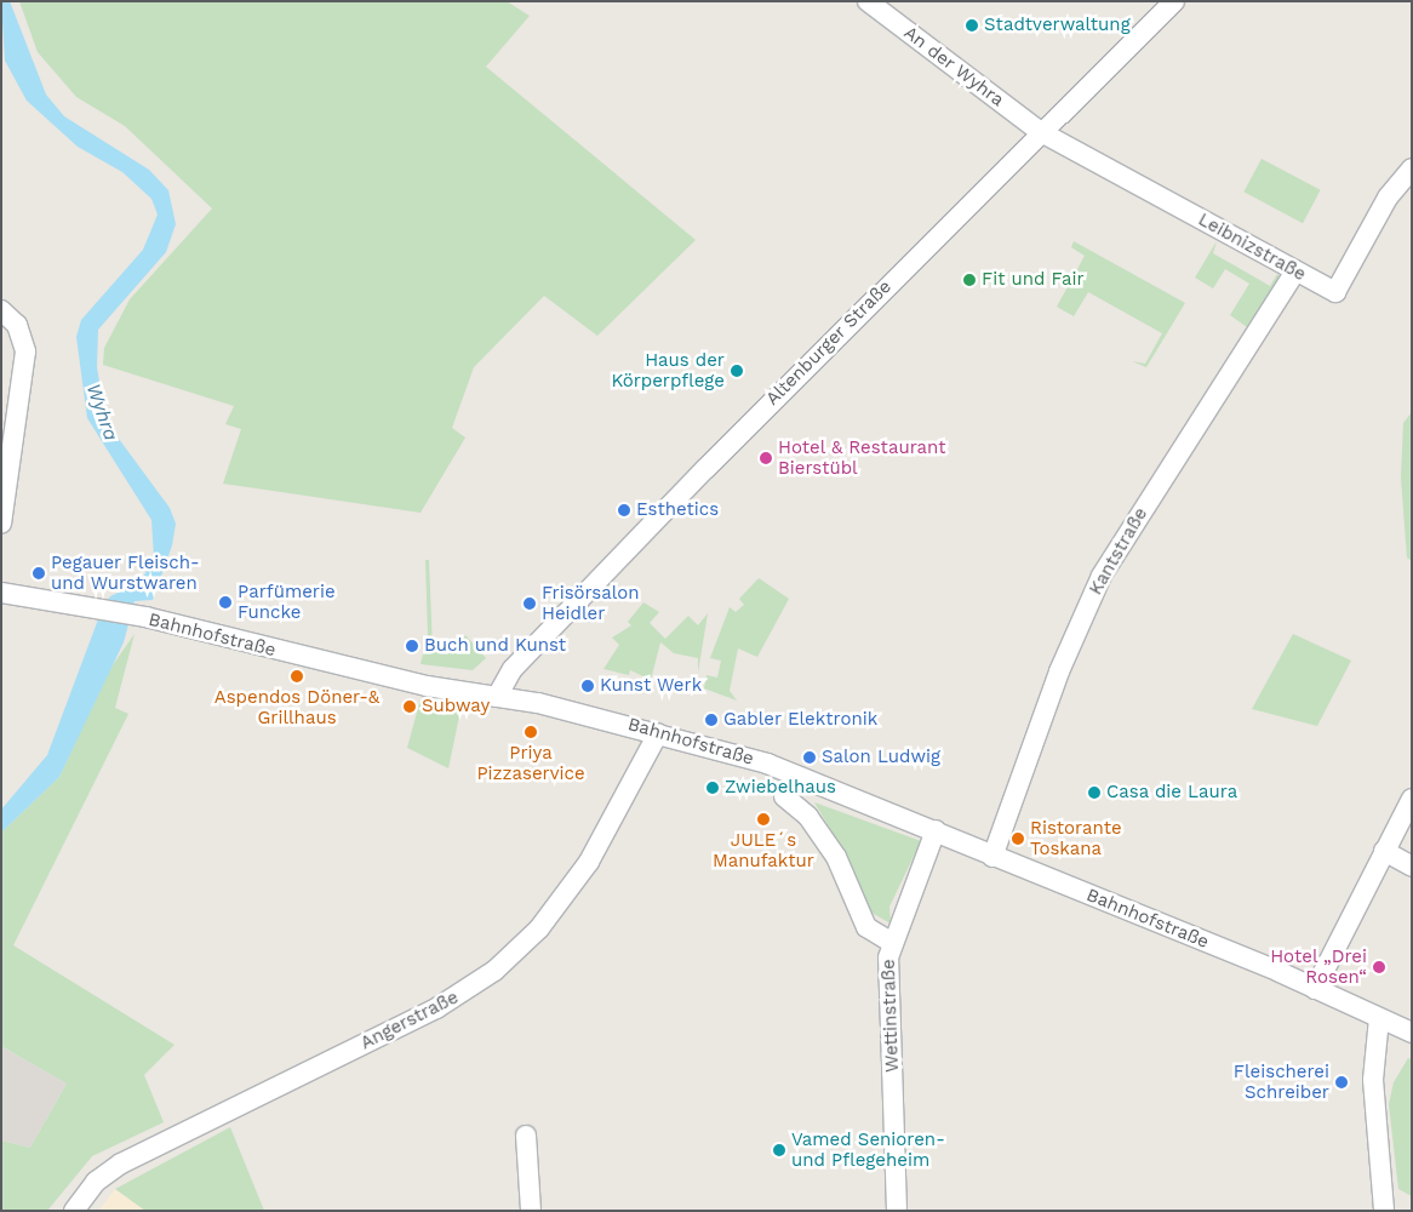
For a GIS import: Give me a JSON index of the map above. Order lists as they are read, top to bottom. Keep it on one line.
{"streets":{"street":["An der Wyhra","Leibnizstraße","Altenburger Straße","Kantstraße","Bahnhofstraße","Wettinstraße","Angerstraße"]},"crossings":[["An der Wyhra","Leibnizstraße"],["An der Wyhra","Altenburger Straße"],["Leibnizstraße","Altenburger Straße"],["Leibnizstraße","Kantstraße"],["Altenburger Straße","Bahnhofstraße"],["Kantstraße","Bahnhofstraße"],["Bahnhofstraße","Wettinstraße"],["Bahnhofstraße","Angerstraße"]],"water":["Wyhra"],"places":["Stadtverwaltung","Fit und Fair","Haus der Körperpflege","Hotel & Restaurant Bierstübl","Esthetics","Pegauer Fleisch- und Wurstwaren","Parfümerie Funcke","Frisörsalon Heidler","Buch und Kunst","Aspendos Döner-& Grillhaus","Kunst Werk","Subway","Gabler Elektronik","Priya Pizzaservice","Salon Ludwig","Zwiebelhaus","Casa die Laura","JULE´s Manufaktur","Ristorante Toskana","Hotel „Drei Rosen“","Fleischerei Schreiber","Vamed Senioren- und Pflegeheim"]}
